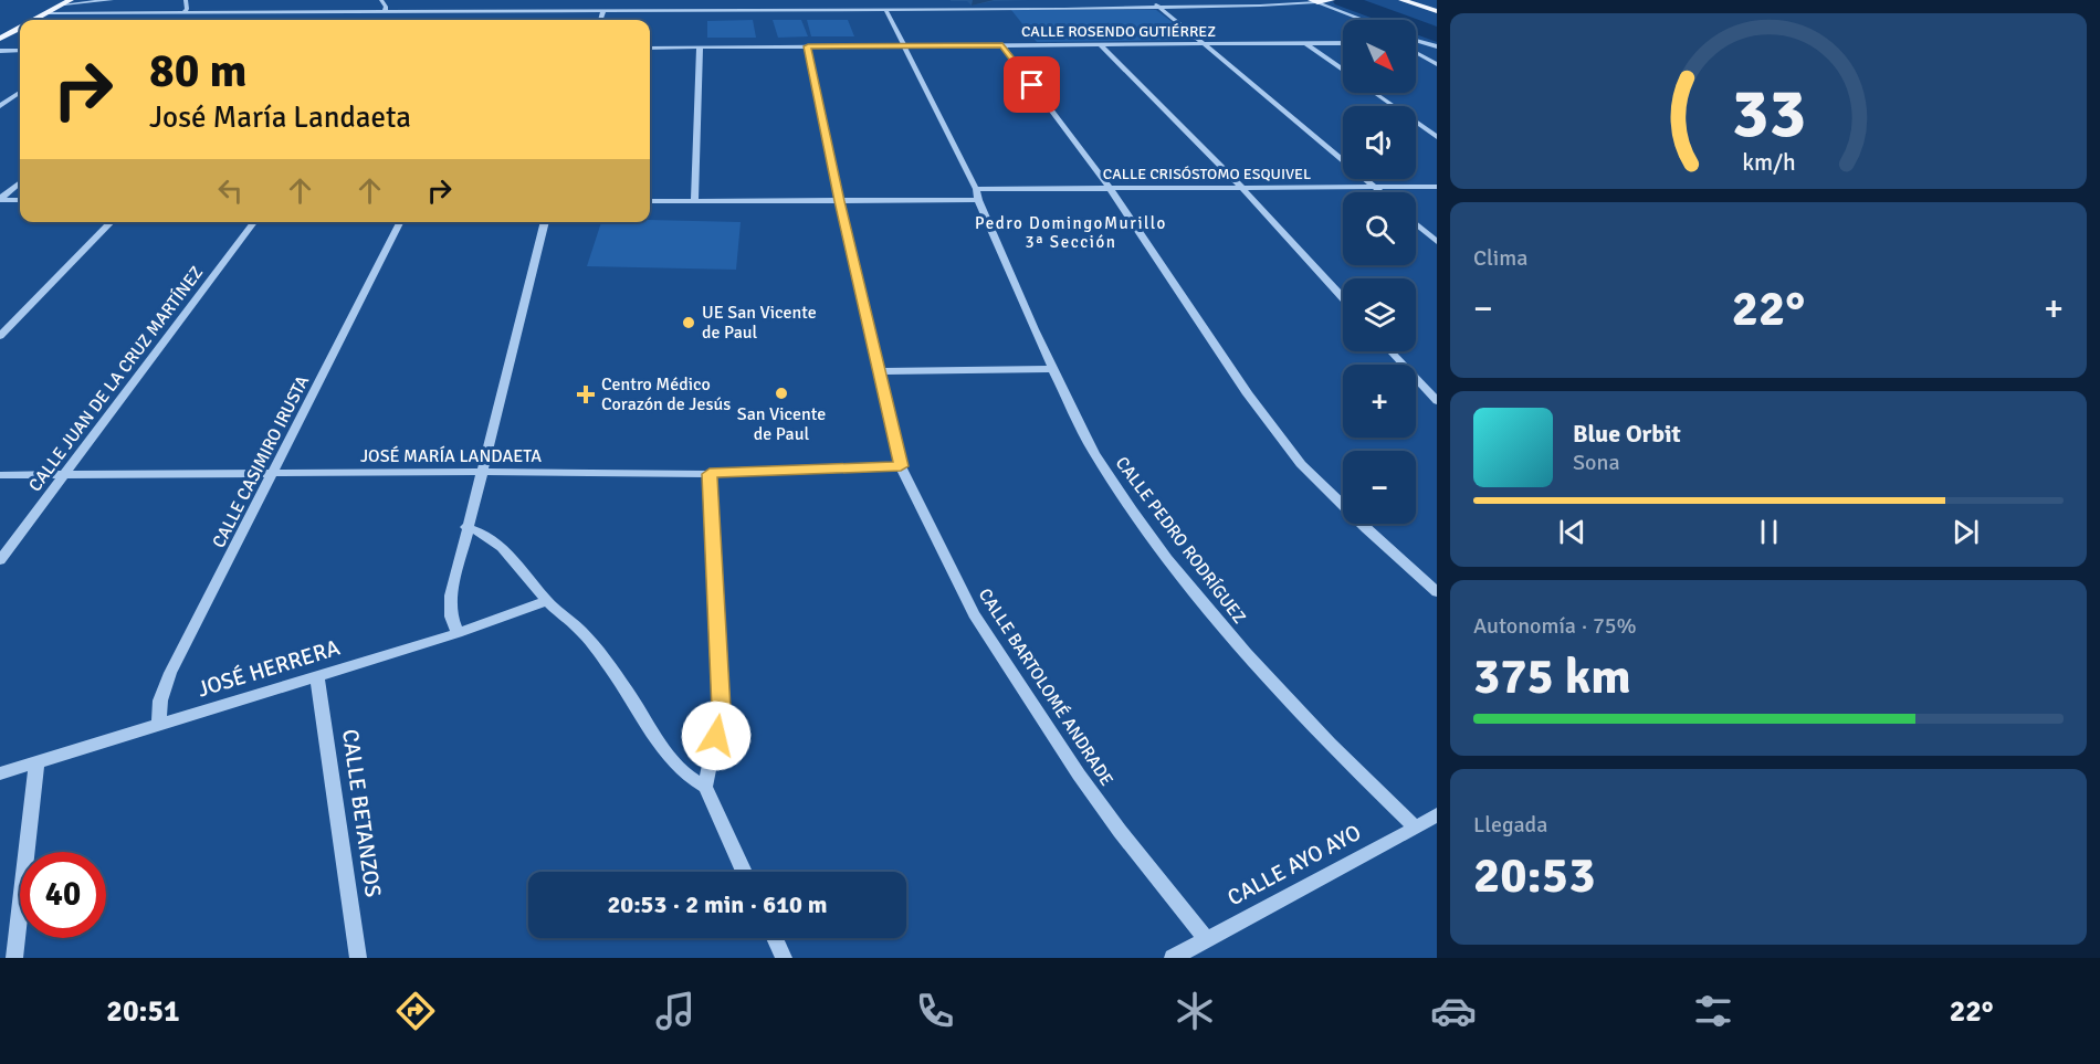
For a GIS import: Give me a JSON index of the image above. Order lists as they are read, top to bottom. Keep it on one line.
{"streets":{"street":["CALLE ROSENDO GUTIÉRREZ","CALLE CRISÓSTOMO ESQUIVEL","CALLE JUAN DE LA CRUZ MARTÍNEZ","JOSÉ MARÍA LANDAETA","CALLE CASIMIRO IRUSTA","CALLE PEDRO RODRÍGUEZ","JOSÉ HERRERA","CALLE BARTOLOMÉ ANDRADE","CALLE BETANZOS","CALLE AYO AYO"]},"crossings":[["CALLE ROSENDO GUTIÉRREZ","CALLE PEDRO RODRÍGUEZ"],["CALLE ROSENDO GUTIÉRREZ","CALLE BARTOLOMÉ ANDRADE"],["CALLE CRISÓSTOMO ESQUIVEL","CALLE PEDRO RODRÍGUEZ"],["CALLE CRISÓSTOMO ESQUIVEL","CALLE BARTOLOMÉ ANDRADE"],["CALLE JUAN DE LA CRUZ MARTÍNEZ","JOSÉ MARÍA LANDAETA"],["JOSÉ MARÍA LANDAETA","CALLE CASIMIRO IRUSTA"],["JOSÉ MARÍA LANDAETA","CALLE BARTOLOMÉ ANDRADE"],["CALLE CASIMIRO IRUSTA","JOSÉ HERRERA"],["CALLE PEDRO RODRÍGUEZ","CALLE AYO AYO"],["JOSÉ HERRERA","CALLE BETANZOS"],["CALLE BARTOLOMÉ ANDRADE","CALLE AYO AYO"]],"districts":["Pedro DomingoMurillo 3ª Sección"],"places":{"other":["UE San Vicente de Paul","San Vicente de Paul"],"health":["Centro Médico Corazón de Jesús"]},"north":"bottom right","page":{"map_buttons":["+","−"],"turn":["80 m","José María Landaeta"],"tile":["Clima",["Autonomía · 75%","375 km"],["Llegada","20:53"]],"heat":["−","22°","+"],"song":["Blue Orbit","Sona"],"limit":"40","trip":"20:53 · 2 min · 610 m","tabs":["20:51","22°"],"gauge":["33","km/h"]}}
